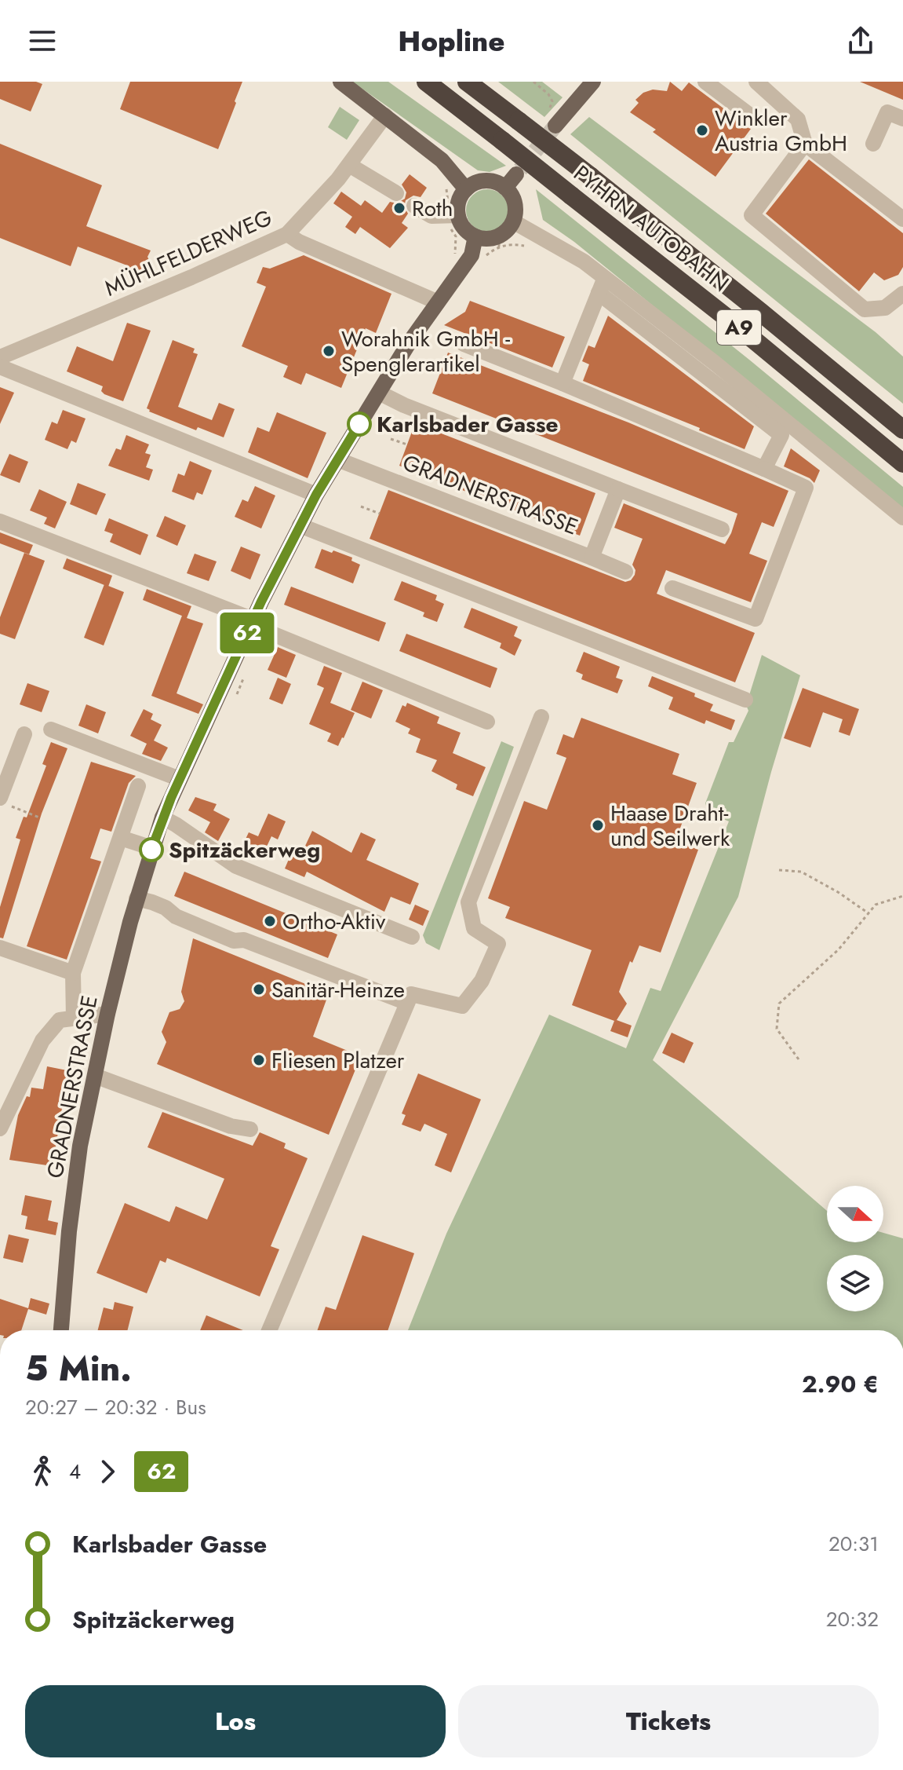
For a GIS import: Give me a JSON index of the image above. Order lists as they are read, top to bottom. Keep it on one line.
{"streets":{"highway":["PYHRN AUTOBAHN","A9"],"main road":["GRADNERSTRASSE"],"street":["MÜHLFELDERWEG"]},"places":["Winkler Austria GmbH","Roth","Worahnik GmbH - Spenglerartikel","Karlsbader Gasse","Haase Draht- und Seilwerk","Spitzäckerweg","Ortho-Aktiv","Sanitär-Heinze","Fliesen Platzer"],"lines":["bus line 62"],"north":"right","page":{"header":"Hopline","on_map":"62","heading":["5 Min.","20:27 – 20:32 · Bus","2.90 €"],"legs":["4","62"],"list":[{"name":"Karlsbader Gasse","value":"20:31"},{"name":"Spitzäckerweg","value":"20:32"}],"buttons":["Los","Tickets"]}}
